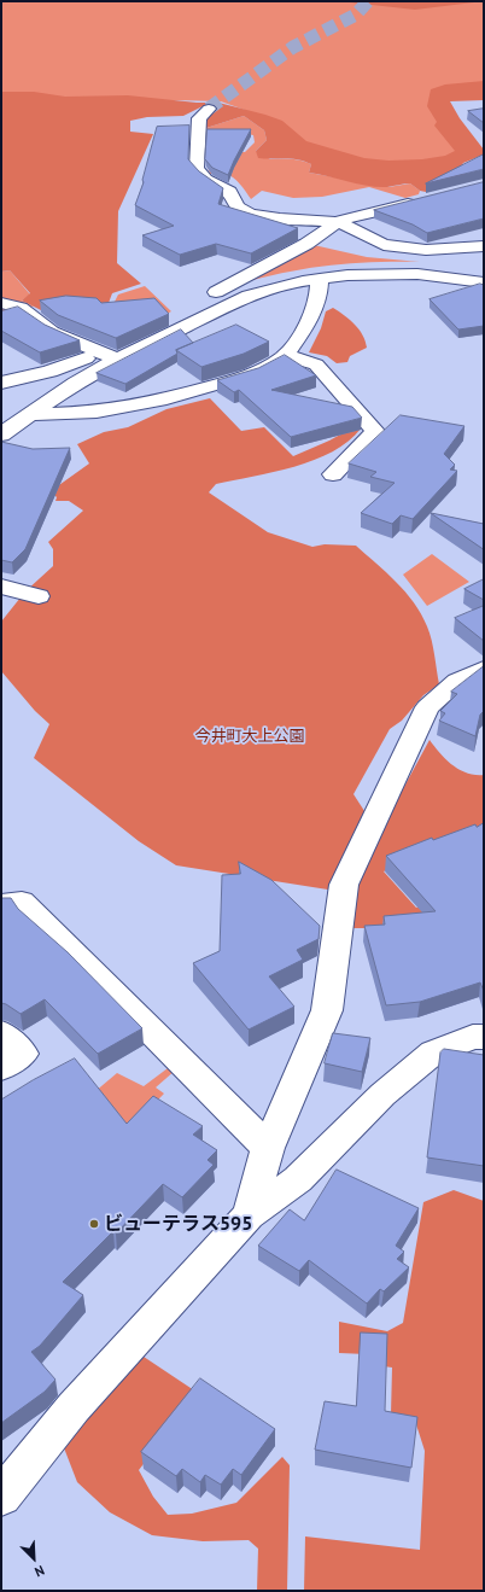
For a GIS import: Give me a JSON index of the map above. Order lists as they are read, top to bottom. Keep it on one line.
{"parks":["今井町大上公園"],"places":["ビューテラス595"],"north":"bottom right"}
